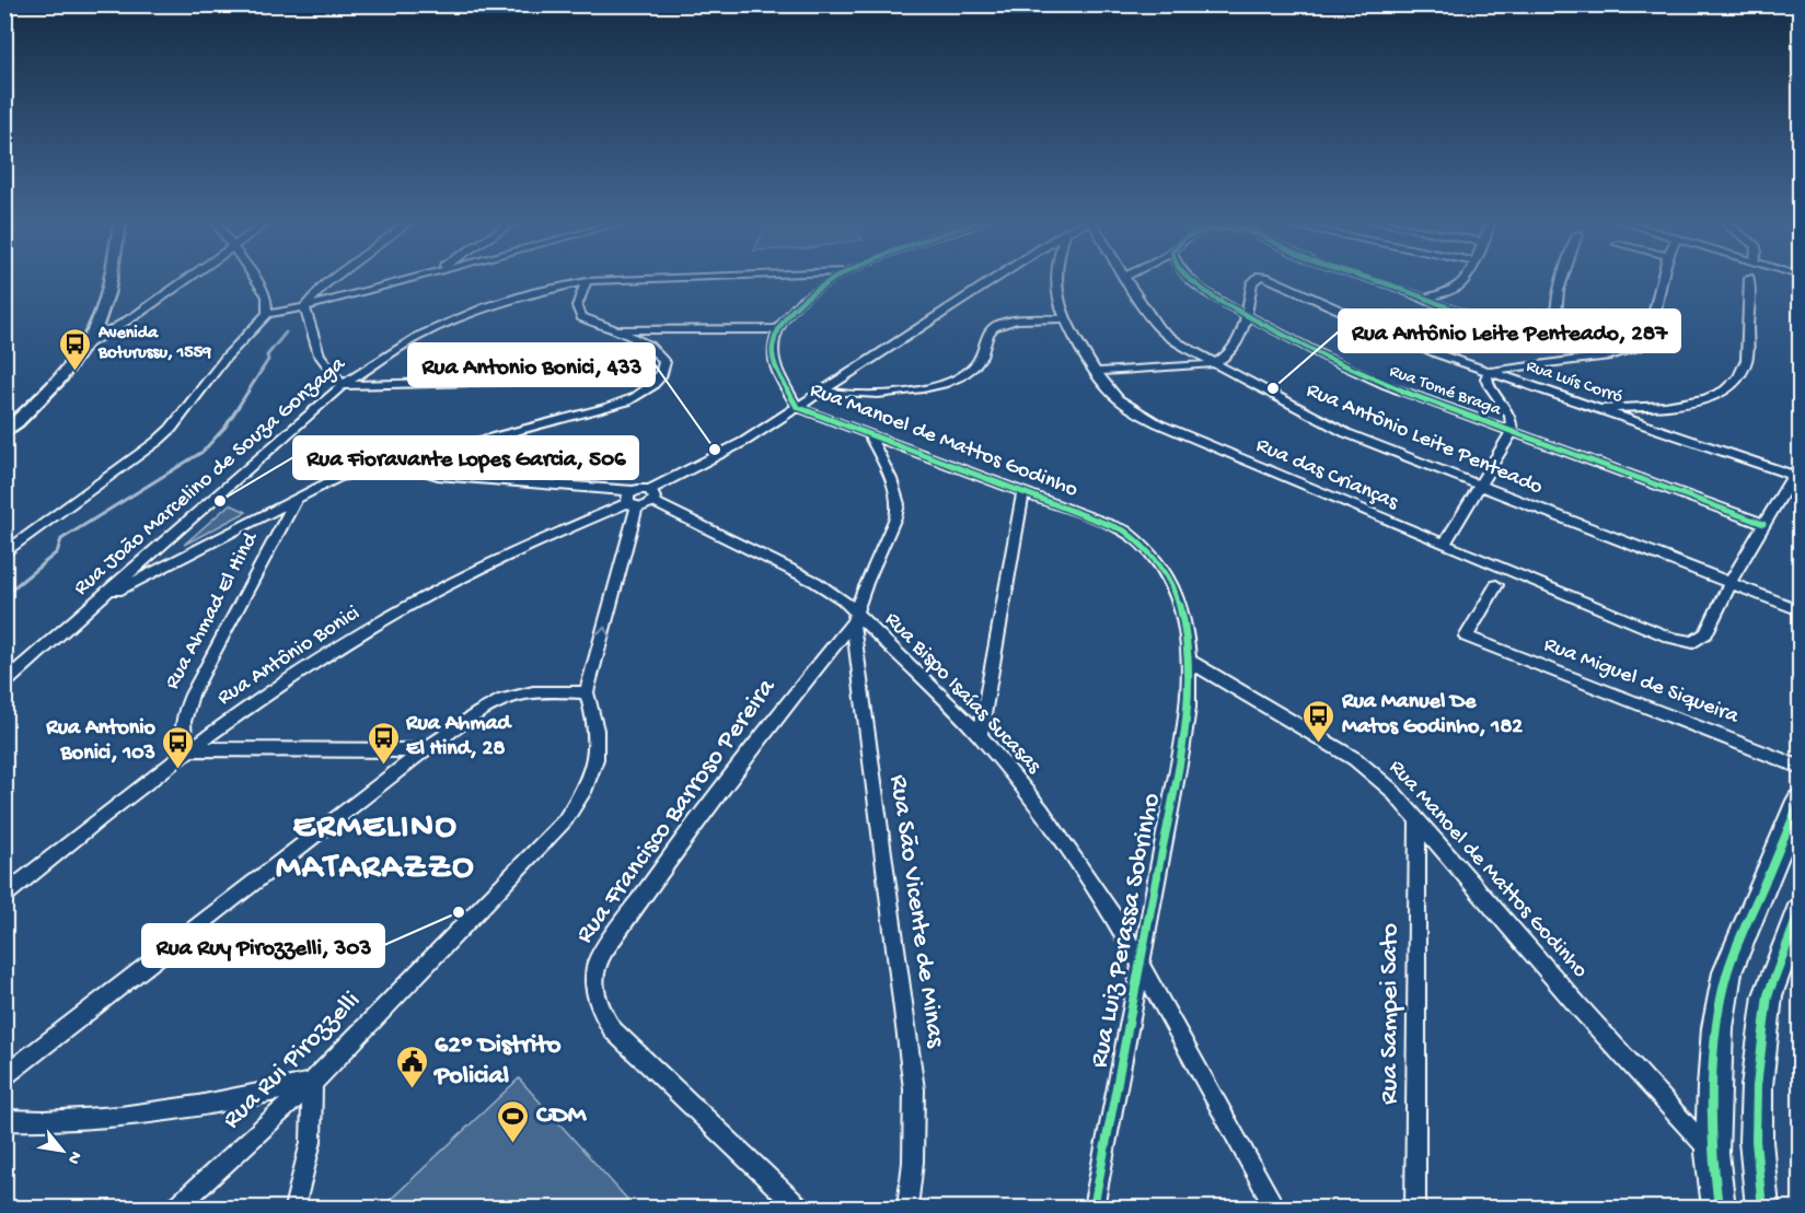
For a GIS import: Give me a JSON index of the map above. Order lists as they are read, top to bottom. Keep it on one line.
{"streets":{"street":["Rua Luís Corró","Rua Tomé Braga","Rua Antônio Leite Penteado","Rua Manoel de Mattos Godinho","Rua das Crianças","Rua João Marcelino de Souza Gonzaga","Rua Ahmad El Hind","Rua Antônio Bonici","Rua Miguel de Siqueira","Rua Bispo Isaías Sucasas","Rua Francisco Barroso Pereira","Rua São Vicente de Minas","Rua Luiz Perassa Sobrinho","Rua Sampei Sato","Rua Rui Pirozzelli"]},"crossings":[["Rua Luís Corró","Rua Tomé Braga"],["Rua Antônio Leite Penteado","Rua das Crianças"],["Rua Manoel de Mattos Godinho","Rua Antônio Bonici"],["Rua Manoel de Mattos Godinho","Rua Francisco Barroso Pereira"],["Rua Manoel de Mattos Godinho","Rua Luiz Perassa Sobrinho"],["Rua Manoel de Mattos Godinho","Rua Sampei Sato"],["Rua Ahmad El Hind","Rua Antônio Bonici"],["Rua Antônio Bonici","Rua Bispo Isaías Sucasas"],["Rua Bispo Isaías Sucasas","Rua Francisco Barroso Pereira"],["Rua Bispo Isaías Sucasas","Rua São Vicente de Minas"],["Rua Bispo Isaías Sucasas","Rua Luiz Perassa Sobrinho"],["Rua Francisco Barroso Pereira","Rua São Vicente de Minas"]],"districts":["ERMELINO MATARAZZO"],"places":{"bus stop":["Avenida Boturussu, 1559","Rua Manuel De Matos Godinho, 182","Rua Ahmad El Hind, 28","Rua Antonio Bonici, 103"],"other":["Rua Antônio Leite Penteado, 287","Rua Antonio Bonici, 433","Rua Fioravante Lopes Garcia, 506","Rua Ruy Pirozzelli, 303"],"public building":["62º Distrito Policial"],"sports":["CDM"]},"north":"bottom right"}
